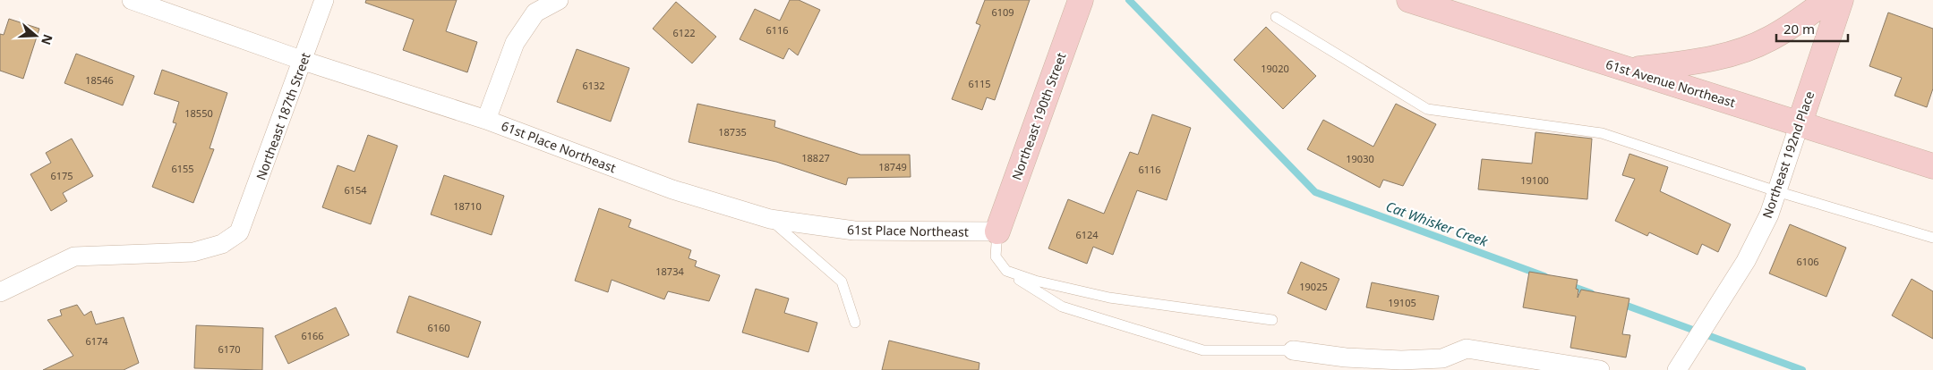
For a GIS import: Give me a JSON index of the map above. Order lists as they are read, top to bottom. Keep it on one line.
{"streets":{"main road":["61st Avenue Northeast","Northeast 190th Street","Northeast 192nd Place"],"street":["Northeast 187th Street","61st Place Northeast"]},"crossings":[["61st Avenue Northeast","Northeast 192nd Place"],["Northeast 187th Street","61st Place Northeast"],["Northeast 190th Street","61st Place Northeast"]],"water":["Cat Whisker Creek"],"house_numbers":["6109","6116","6122","19020","18546","6115","6132","18550","18735","18827","19030","18749","6155","6116","6175","19100","6154","18710","6124","6106","18734","19025","19105","6160","6166","6174","6170"],"scale_bar":"20 m","north":"right"}
